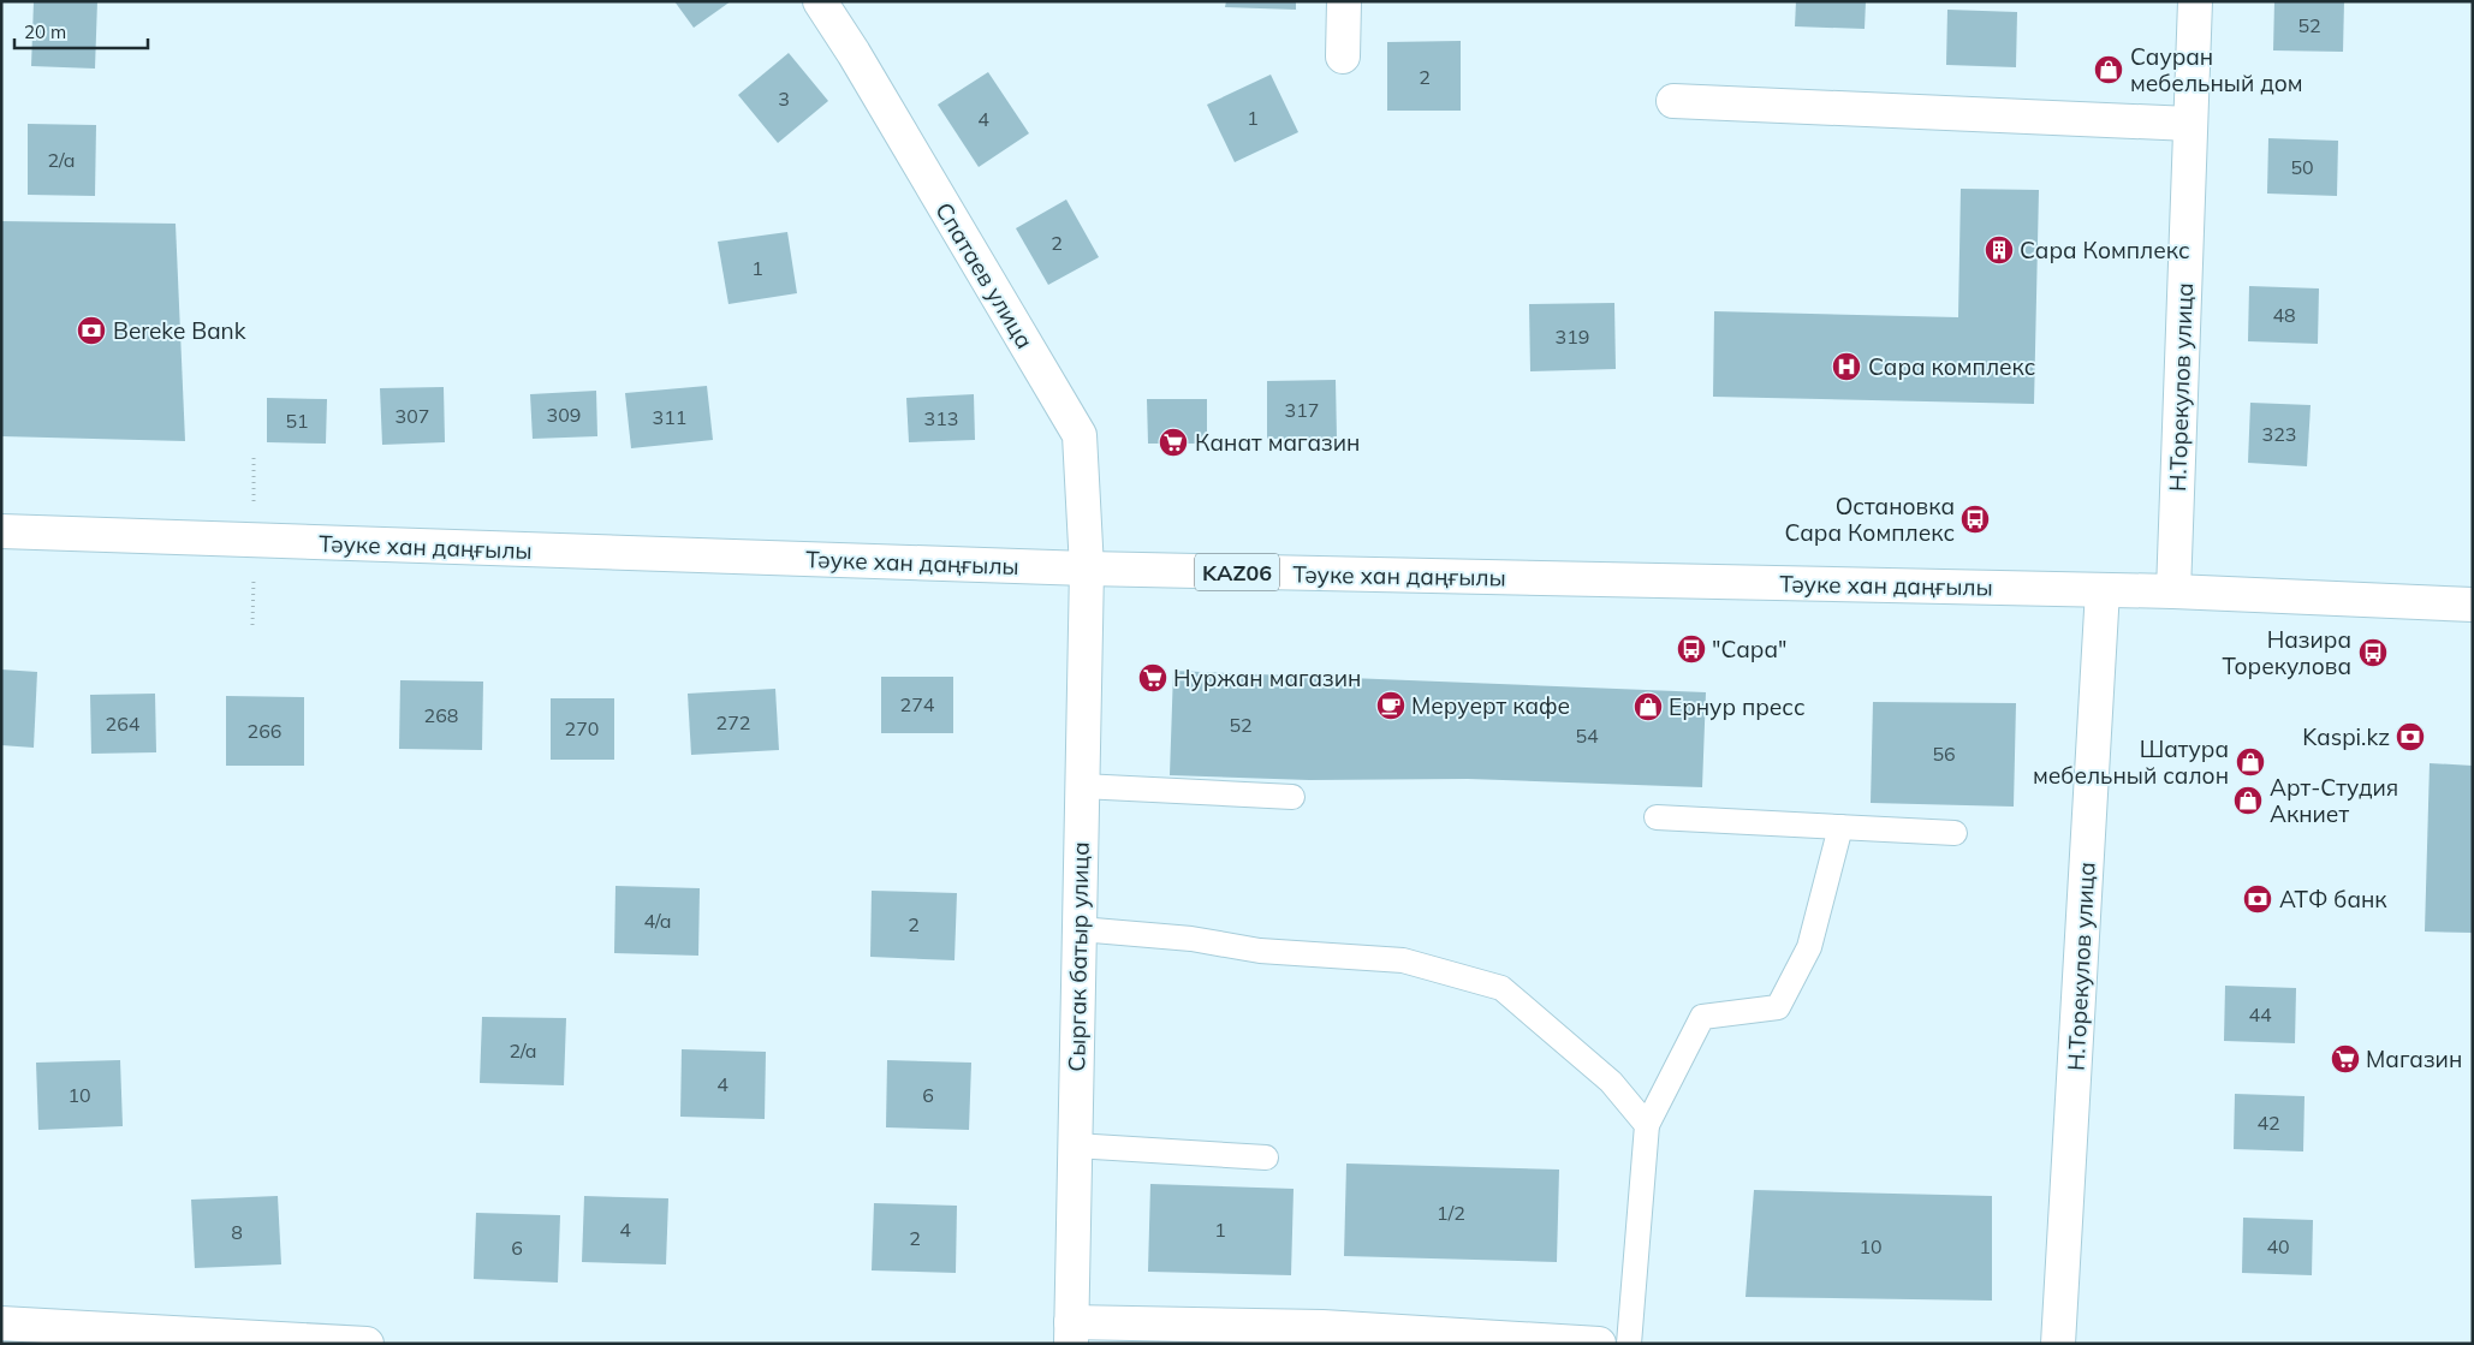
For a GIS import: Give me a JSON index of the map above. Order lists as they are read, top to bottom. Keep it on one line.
{"streets":{"street":["Спатаев улица","Н.Торекулов улица","Тәуке хан даңғылы","KАZ06","Сыргак батыр улица"]},"crossings":[["Спатаев улица","Тәуке хан даңғылы"],["Спатаев улица","Сыргак батыр улица"],["Н.Торекулов улица","Тәуке хан даңғылы"],["Тәуке хан даңғылы","Сыргак батыр улица"]],"places":{"shop":["Сауран мебельный дом","Ернур пресс","Шатура мебельный салон","Арт-Студия Акниет"],"building":["Сара Комплекс"],"bank":["Bereke Bank","Kaspi.kz","АТФ банк"],"hospital":["Сара комплекс"],"supermarket":["Канат магазин","Нуржан магазин","Магазин"],"bus stop":["Остановка Сара Комплекс","\"Сара\"","Назира Торекулова"],"cafe":["Меруерт кафе"]},"house_numbers":["52","2","3","1","4","2/а","50","2","1","48","319","317","309","307","311","313","51","323","274","268","272","264","52","270","266","54","56","4/а","2","44","2/а","4","10","6","42","1/2","4","1","8","2","10","40","6"],"scale_bar":"20 m"}
